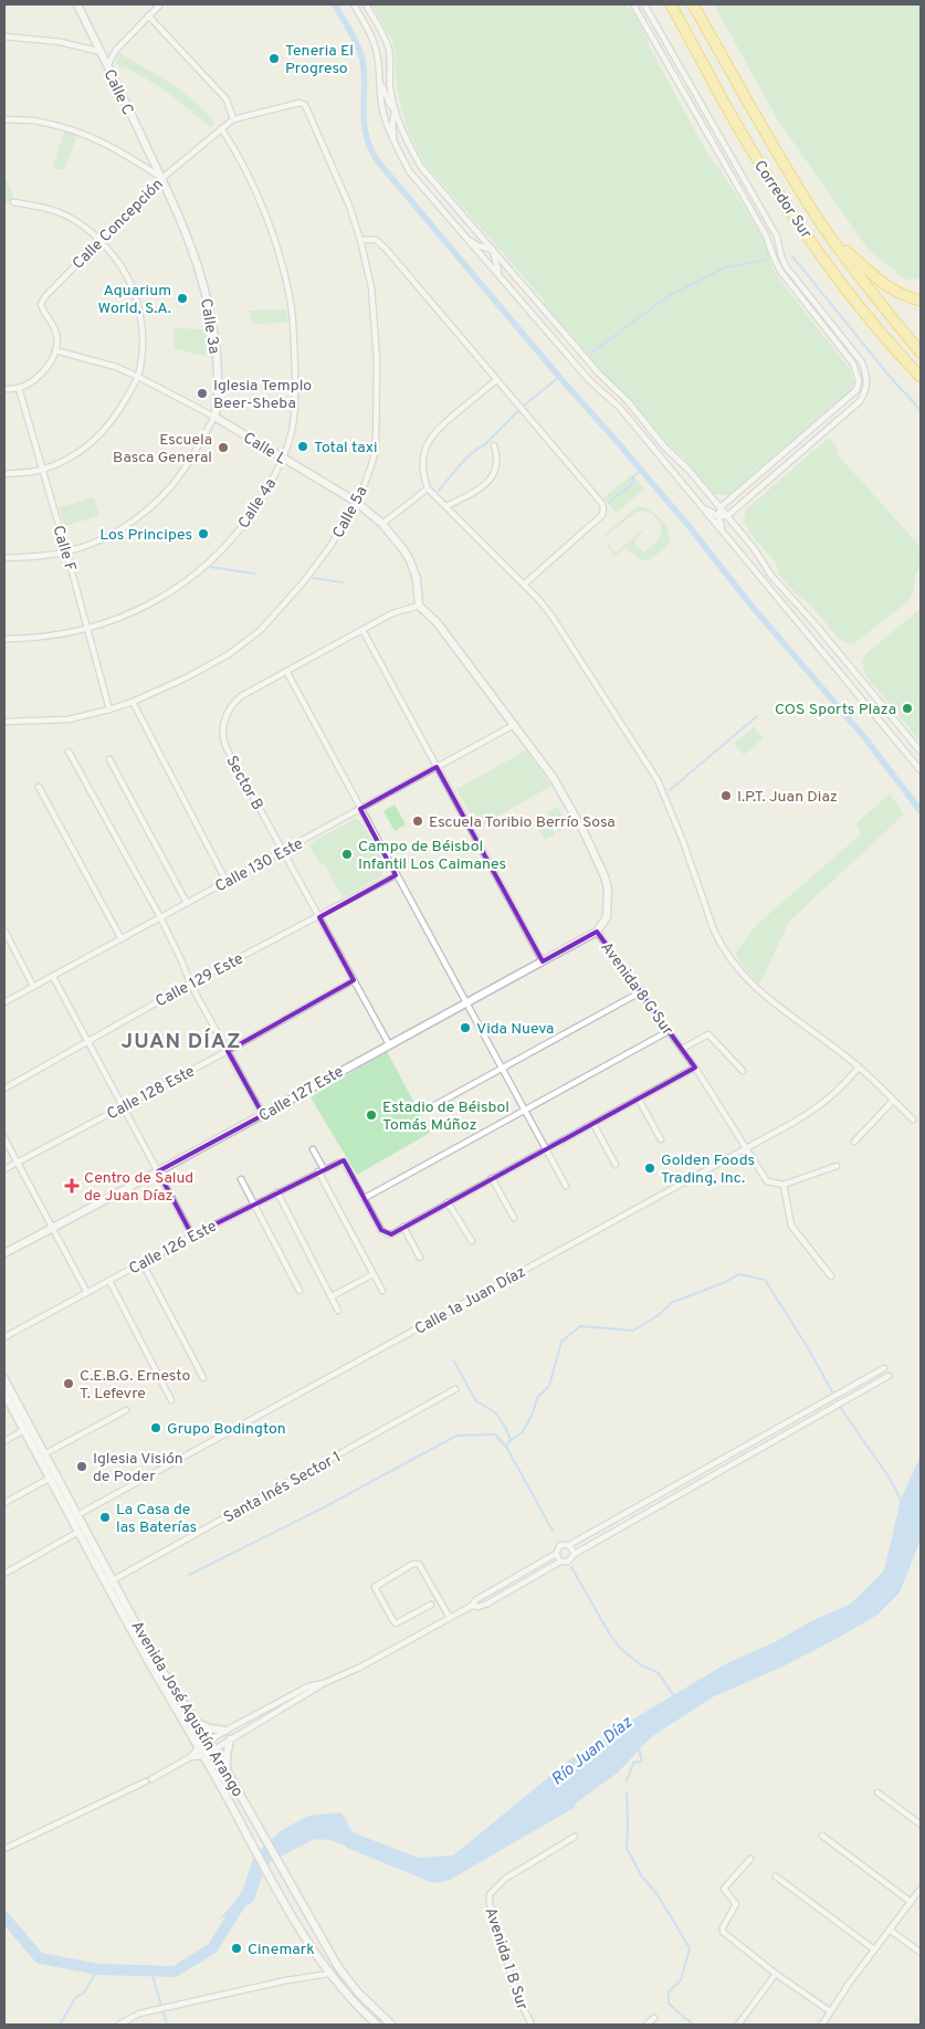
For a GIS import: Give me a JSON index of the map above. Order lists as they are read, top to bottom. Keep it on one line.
{"streets":{"highway":["Corredor Sur"],"street":["Calle C","Calle Concepción","Calle 3a","Calle L","Calle 4a","Calle 5a","Calle F","Sector B","Calle 130 Este","Calle 129 Este","Avenida 8 G Sur","Calle 128 Este","Calle 127 Este","Calle 126 Este","Calle 1a Juan Díaz","Santa Inés Sector 1","Avenida José Agustín Arango","Avenida 1 B Sur"]},"crossings":[["Calle C","Calle Concepción"],["Calle C","Calle 3a"],["Calle Concepción","Calle 3a"],["Calle Concepción","Calle L"],["Calle Concepción","Calle 4a"],["Calle Concepción","Calle 5a"],["Calle 3a","Calle L"],["Calle 3a","Calle F"],["Calle L","Calle 4a"],["Calle L","Calle 5a"],["Calle L","Sector B"],["Calle L","Avenida 8 G Sur"],["Calle 4a","Calle F"],["Calle 5a","Calle F"],["Sector B","Calle 130 Este"],["Sector B","Calle 129 Este"],["Sector B","Avenida 8 G Sur"],["Sector B","Calle 128 Este"],["Sector B","Calle 127 Este"],["Calle 130 Este","Avenida 8 G Sur"],["Avenida 8 G Sur","Calle 127 Este"],["Avenida 8 G Sur","Calle 1a Juan Díaz"],["Calle 1a Juan Díaz","Avenida José Agustín Arango"],["Santa Inés Sector 1","Avenida José Agustín Arango"]],"districts":["JUAN DÍAZ"],"water":["Río Juan Díaz"],"places":{"other":["Teneria El Progreso","Aquarium World, S.A.","Iglesia Templo Beer-Sheba","Total taxi","Escuela Basca General","Los Principes","COS Sports Plaza","I.P.T. Juan Diaz","Escuela Toribio Berrío Sosa","Campo de Béisbol Infantil Los Caimanes","Vida Nueva","Estadio de Béisbol Tomás Múñoz","Golden Foods Trading, Inc.","C.E.B.G. Ernesto T. Lefevre","Grupo Bodington","Iglesia Visión de Poder","La Casa de las Baterías","Cinemark"],"health":["Centro de Salud de Juan Díaz"]}}
